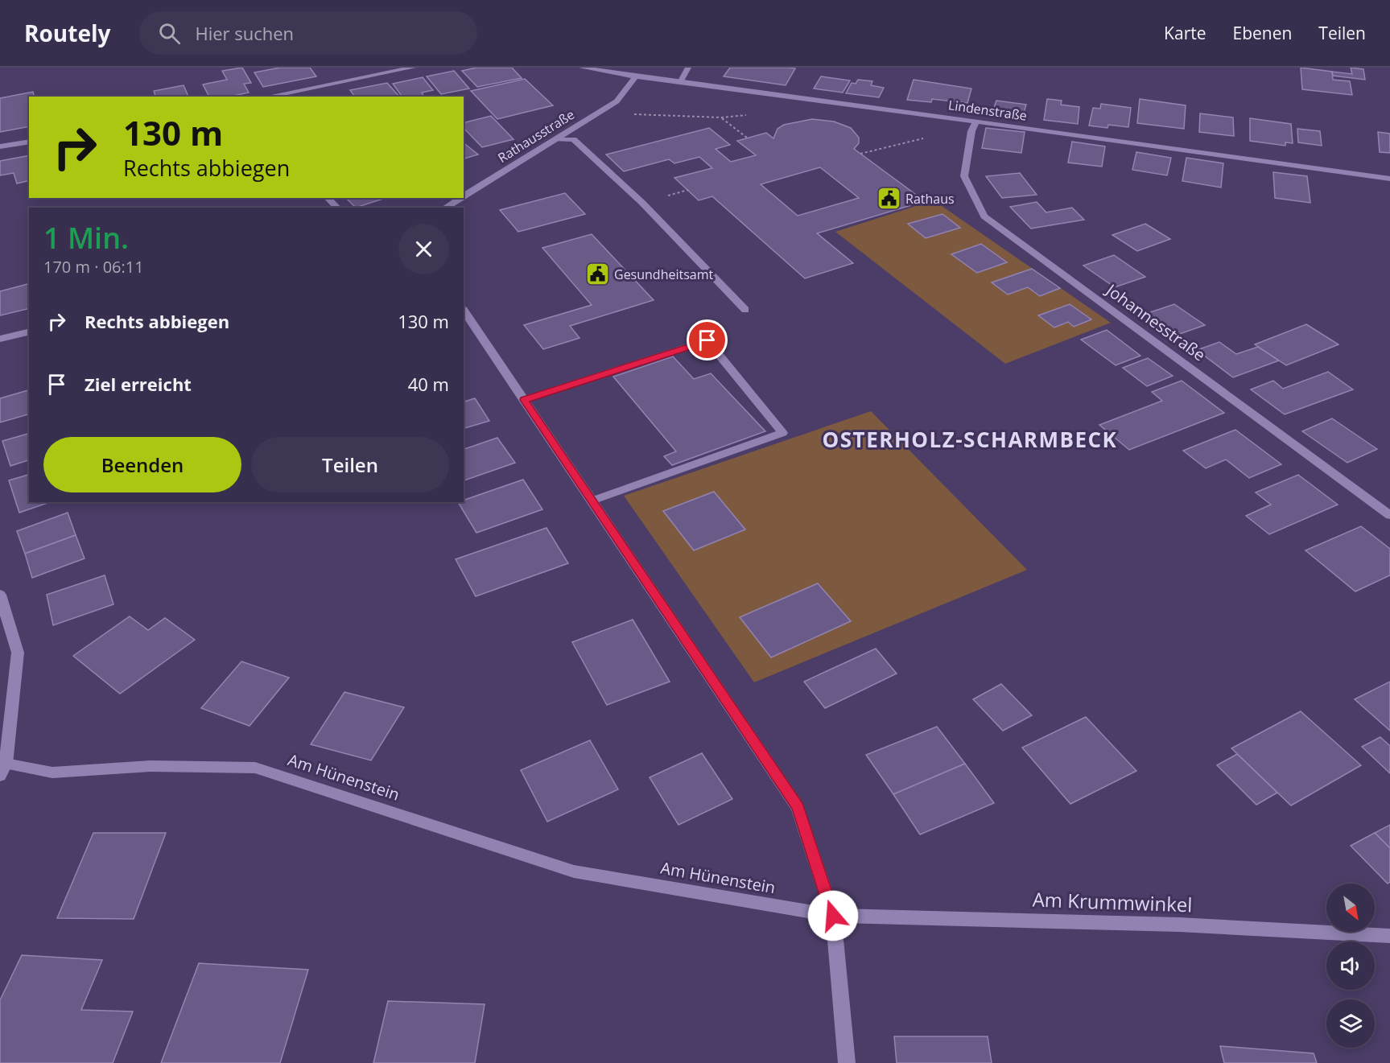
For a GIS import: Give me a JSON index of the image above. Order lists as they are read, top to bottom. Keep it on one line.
{"streets":{"street":["Lindenstraße","Rathausstraße","Johannesstraße","Am Hünenstein","Am Krummwinkel"]},"crossings":[["Lindenstraße","Rathausstraße"],["Lindenstraße","Johannesstraße"],["Am Hünenstein","Am Krummwinkel"]],"districts":["OSTERHOLZ-SCHARMBECK"],"places":{"public building":["Rathaus","Gesundheitsamt"]},"north":"bottom right","page":{"header":"Routely","search":"Hier suchen","nav":["Karte","Ebenen","Teilen"],"turn":["130 m","Rechts abbiegen"],"heading":["1 Min.","170 m · 06:11"],"list":[{"name":"Rechts abbiegen","value":"130 m"},{"name":"Ziel erreicht","value":"40 m"}],"buttons":["Beenden","Teilen"]}}
